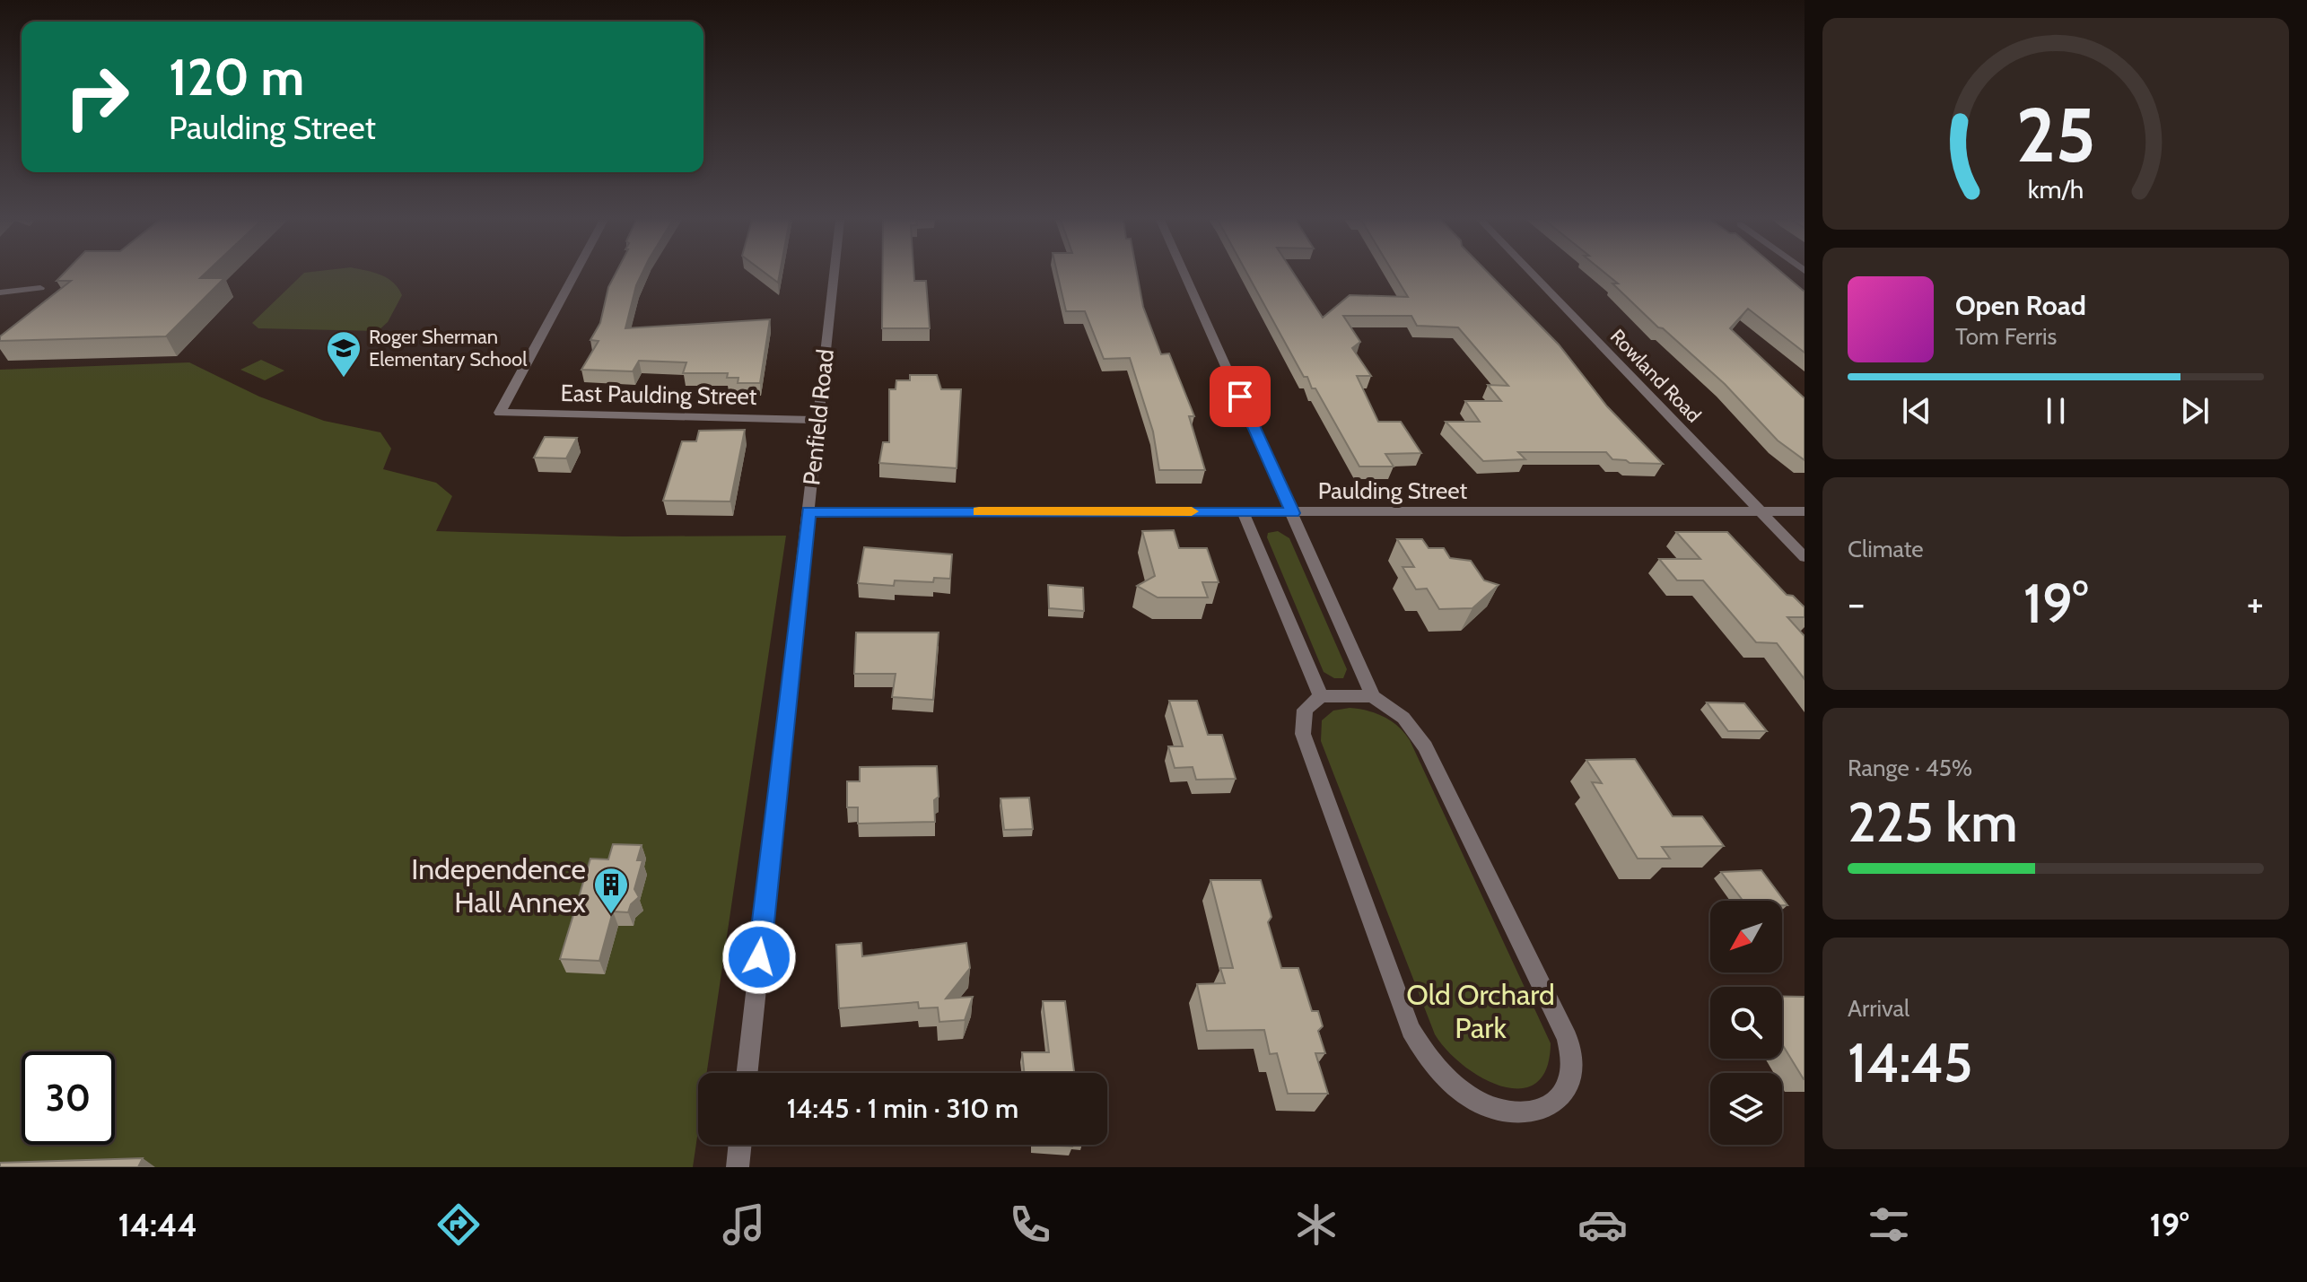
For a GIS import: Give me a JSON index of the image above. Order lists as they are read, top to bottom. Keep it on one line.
{"streets":{"street":["Rowland Road","East Paulding Street","Penfield Road","Paulding Street"]},"crossings":[["Rowland Road","Paulding Street"],["East Paulding Street","Penfield Road"],["Penfield Road","Paulding Street"]],"parks":["Old Orchard Park"],"places":{"school or university":["Roger Sherman Elementary School"],"building":["Independence Hall Annex"]},"north":"bottom left","page":{"turn":["120 m","Paulding Street"],"song":["Open Road","Tom Ferris"],"tile":["Climate",["Range · 45%","225 km"],["Arrival","14:45"]],"heat":["−","19°","+"],"limit":"30","trip":"14:45 · 1 min · 310 m","tabs":["14:44","19°"],"gauge":["25","km/h"]}}
